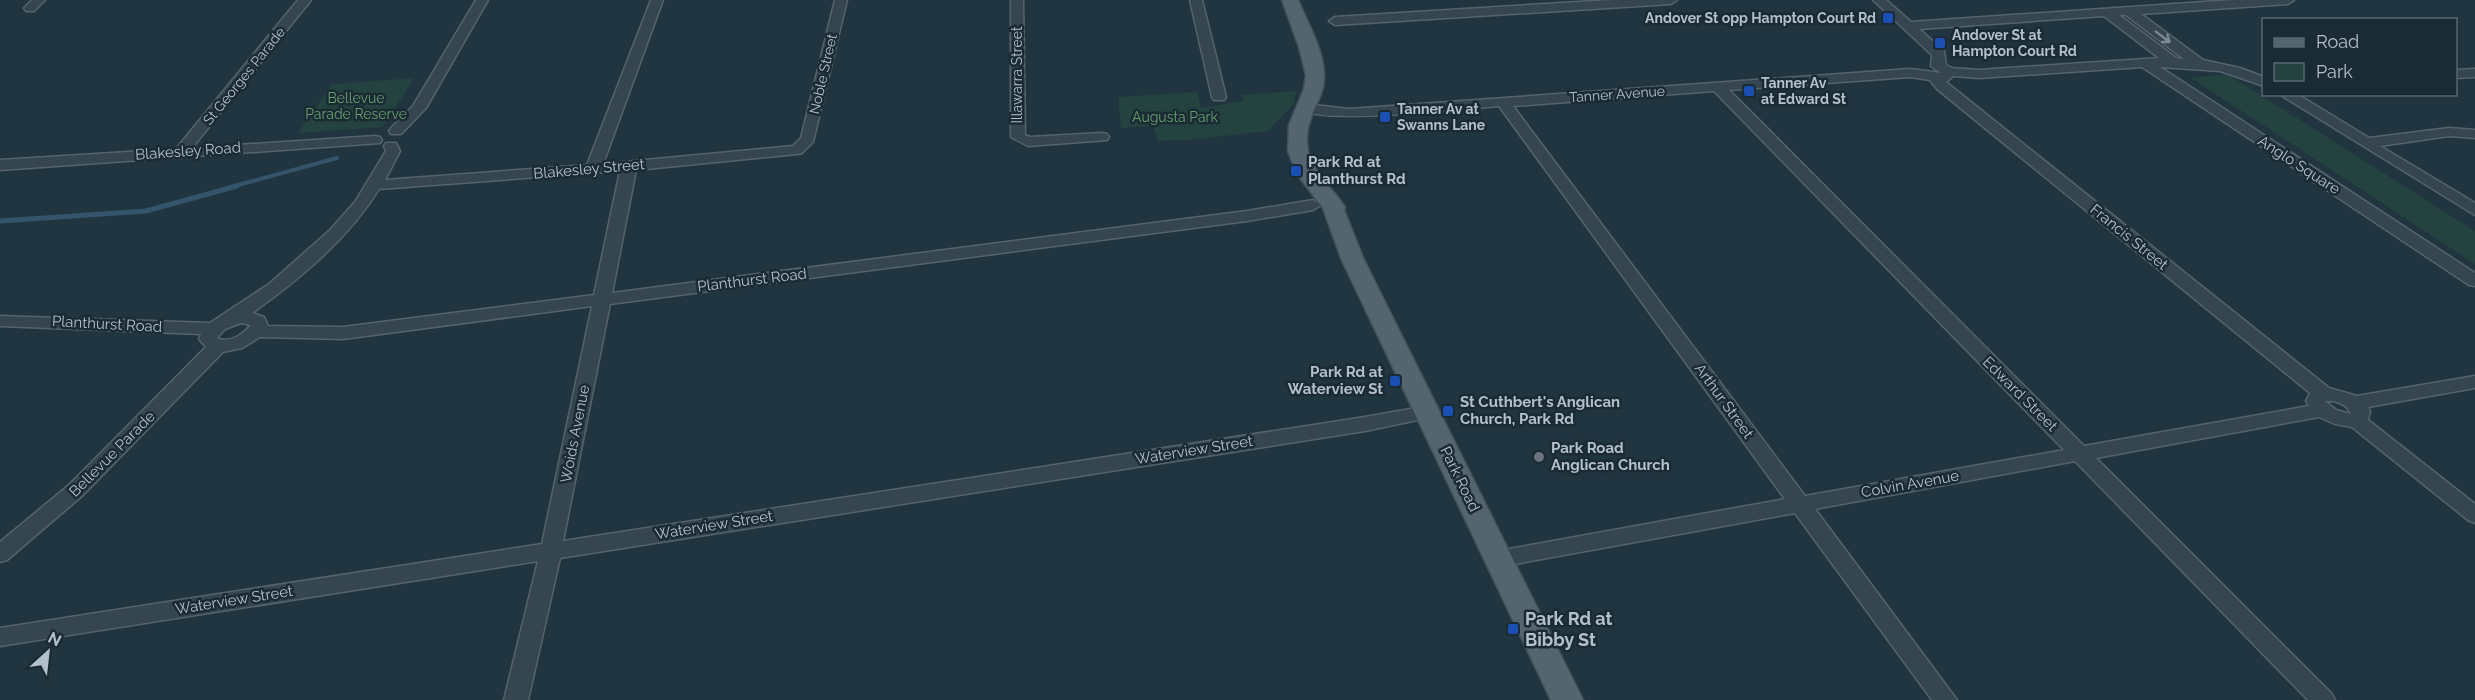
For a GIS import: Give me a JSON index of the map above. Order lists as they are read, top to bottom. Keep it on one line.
{"streets":{"main road":["Park Road"],"street":["Noble Street","Illawarra Street","St Georges Parade","Tanner Avenue","Blakesley Road","Anglo Square","Blakesley Street","Francis Street","Planthurst Road","Edward Street","Arthur Street","Woids Avenue","Waterview Street","Bellevue Parade","Colvin Avenue"]},"crossings":[["Noble Street","Blakesley Street"],["St Georges Parade","Blakesley Road"],["Tanner Avenue","Anglo Square"],["Tanner Avenue","Francis Street"],["Tanner Avenue","Edward Street"],["Tanner Avenue","Arthur Street"],["Tanner Avenue","Park Road"],["Blakesley Road","Bellevue Parade"],["Blakesley Street","Woids Avenue"],["Blakesley Street","Bellevue Parade"],["Francis Street","Colvin Avenue"],["Planthurst Road","Woids Avenue"],["Planthurst Road","Bellevue Parade"],["Planthurst Road","Park Road"],["Edward Street","Colvin Avenue"],["Arthur Street","Colvin Avenue"],["Woids Avenue","Waterview Street"],["Waterview Street","Park Road"],["Park Road","Colvin Avenue"]],"parks":["Bellevue Parade Reserve","Augusta Park"],"places":{"transit":["Andover St opp Hampton Court Rd","Andover St at Hampton Court Rd","Tanner Av at Edward St","Tanner Av at Swanns Lane","Park Rd at Planthurst Rd","Park Rd at Waterview St","St Cuthbert's Anglican Church, Park Rd","Park Rd at Bibby St"],"other":["Park Road Anglican Church"]},"legend":["Road","Park"],"north":"top right"}
